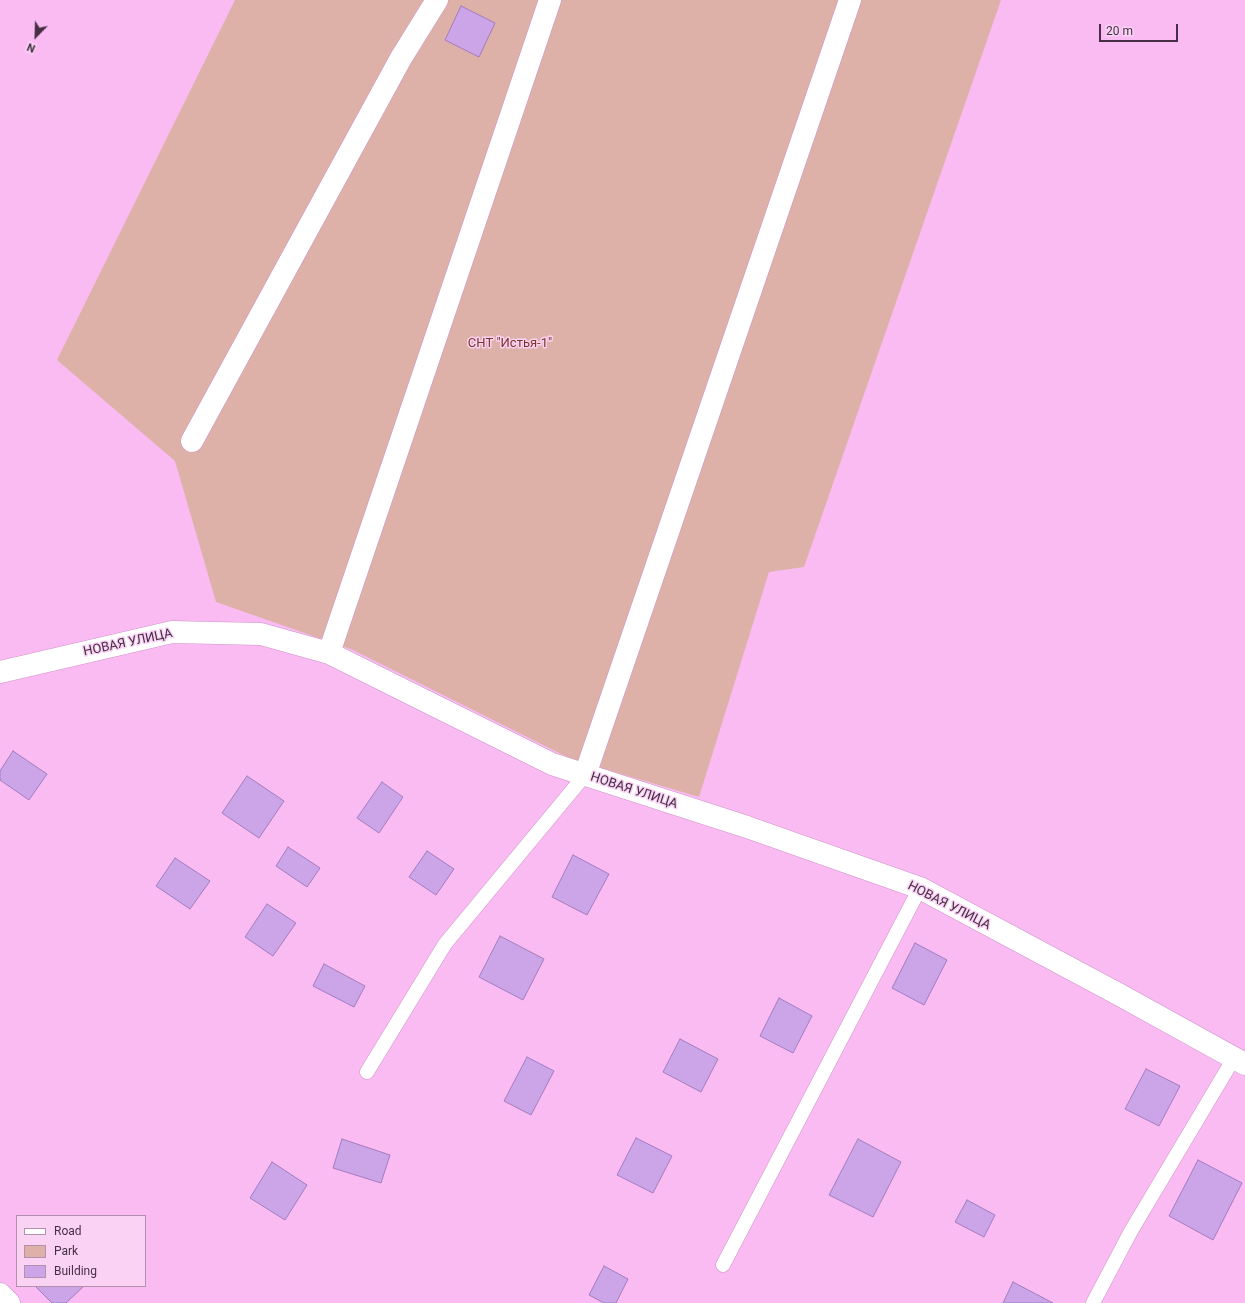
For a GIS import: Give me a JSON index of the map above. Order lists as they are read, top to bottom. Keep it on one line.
{"streets":{"street":["НОВАЯ УЛИЦА"]},"parks":["СНТ \"Истья-1\""],"legend":["Road","Park","Building"],"scale_bar":"20 m","north":"bottom left"}
